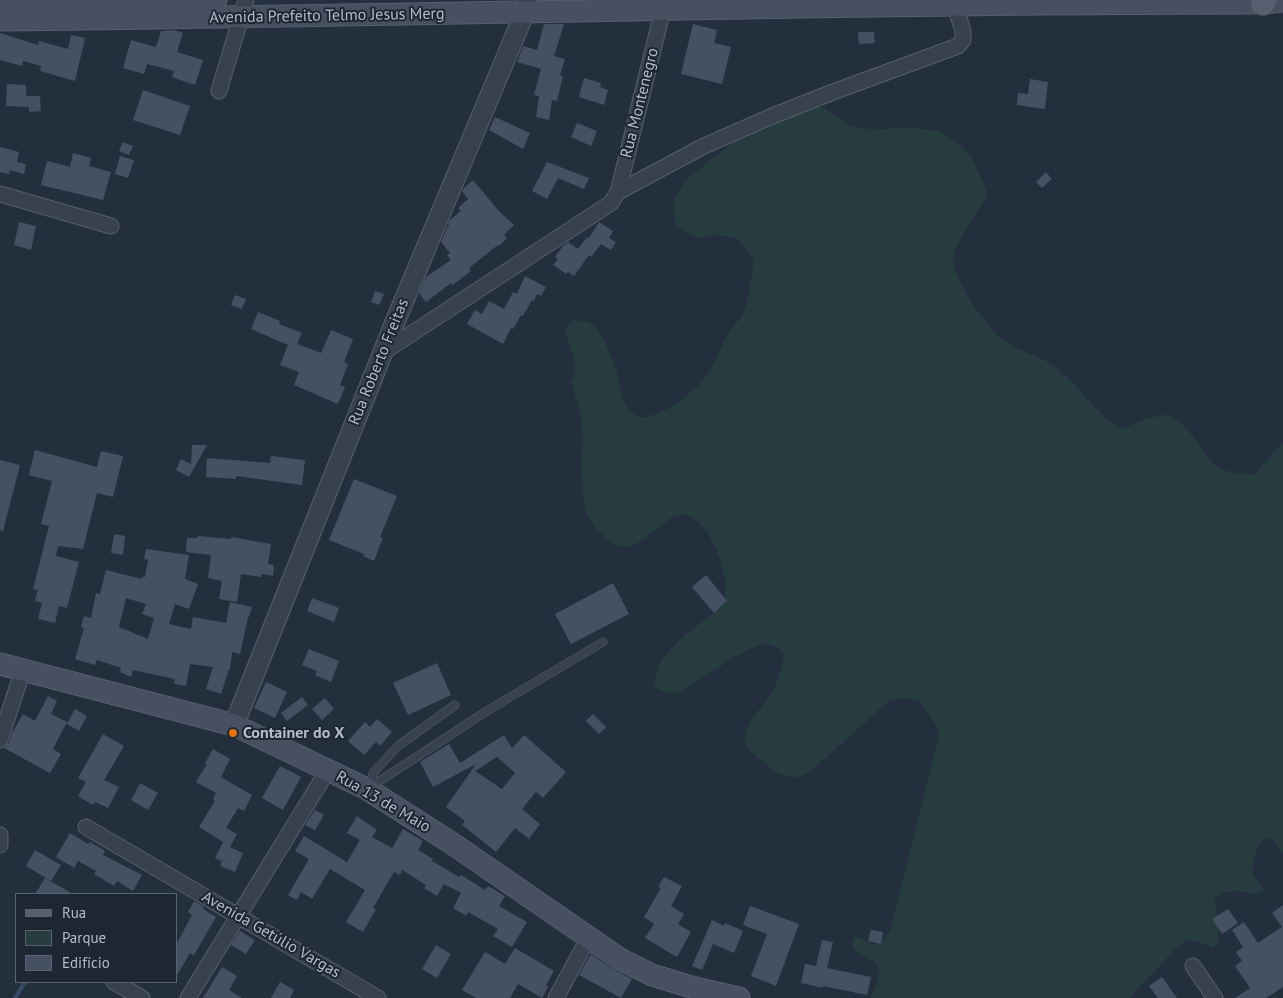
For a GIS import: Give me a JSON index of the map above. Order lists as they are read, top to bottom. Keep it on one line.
{"streets":{"main road":["Avenida Prefeito Telmo Jesus Merg","Rua 13 de Maio"],"street":["Rua Montenegro","Rua Roberto Freitas","Avenida Getúlio Vargas"]},"crossings":[["Avenida Prefeito Telmo Jesus Merg","Rua Montenegro"],["Avenida Prefeito Telmo Jesus Merg","Rua Roberto Freitas"],["Rua Roberto Freitas","Rua 13 de Maio"]],"places":["Container do X"],"legend":["Rua","Parque","Edifício"]}
